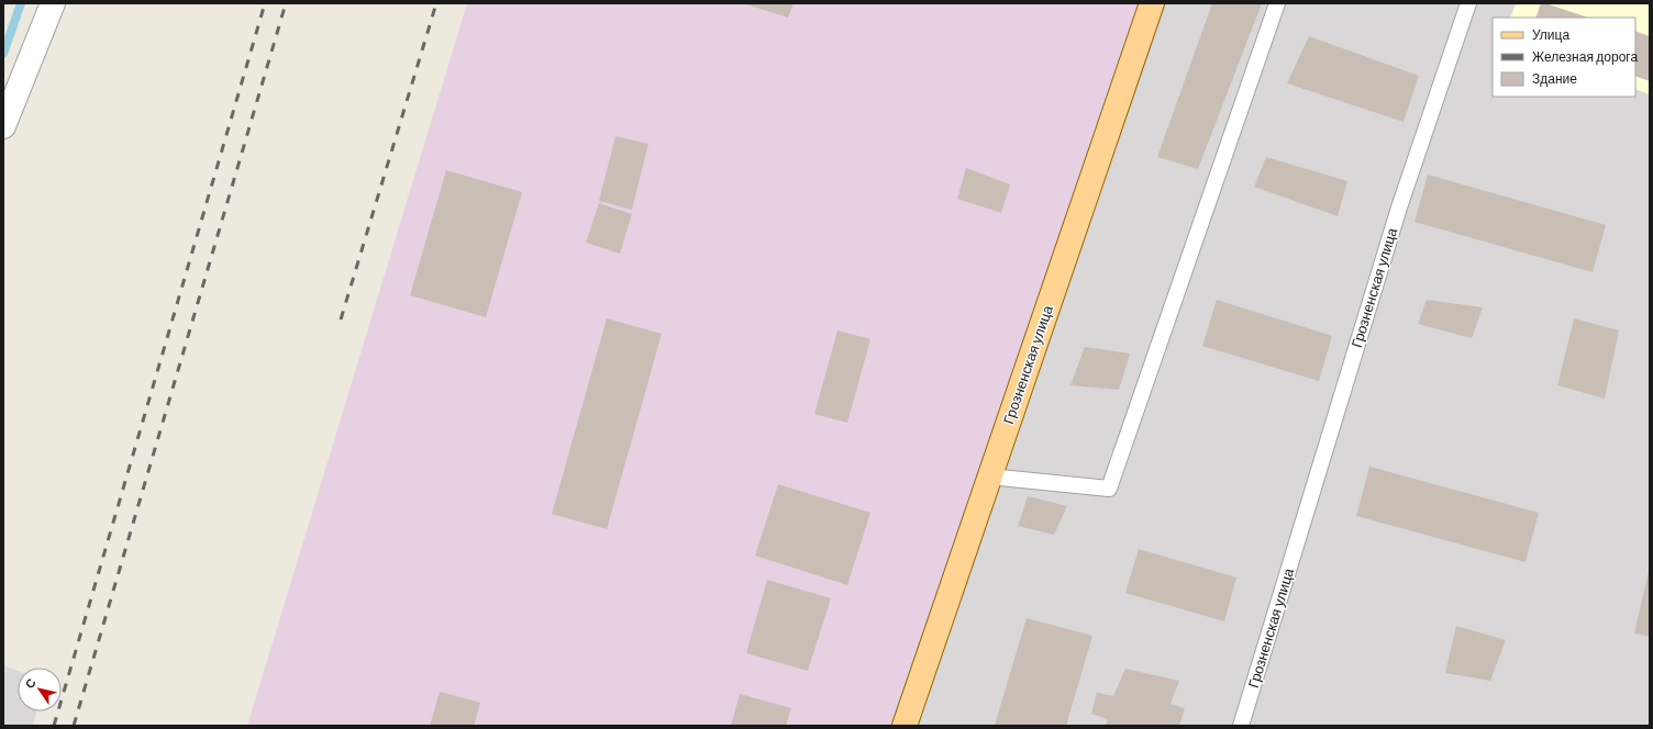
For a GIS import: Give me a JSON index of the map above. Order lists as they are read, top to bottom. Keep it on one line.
{"streets":{"main road":["Грозненская улица"]},"legend":["Улица","Железная дорога","Здание"],"north":"top left"}
